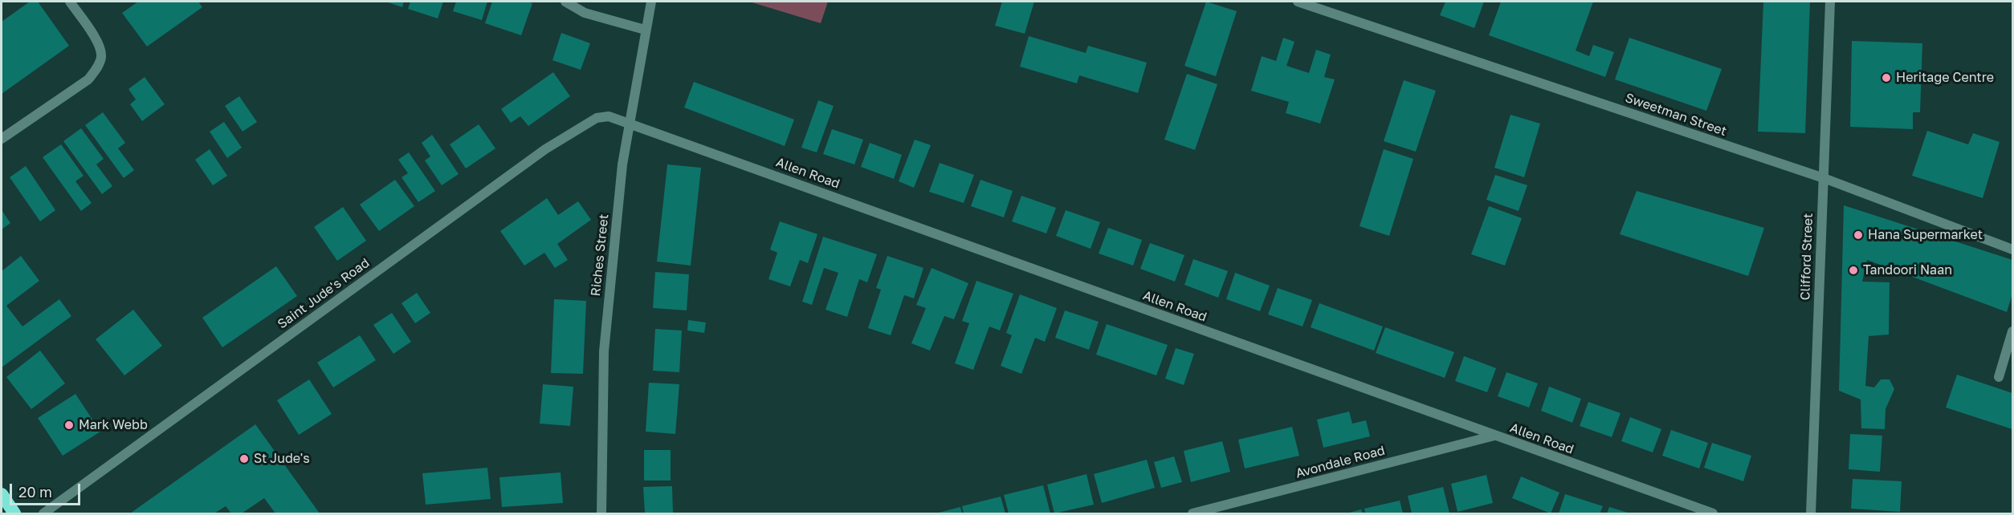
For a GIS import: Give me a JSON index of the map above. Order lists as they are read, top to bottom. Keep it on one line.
{"streets":{"street":["Sweetman Street","Allen Road","Riches Street","Clifford Street","Saint Jude's Road","Avondale Road"]},"crossings":[["Sweetman Street","Clifford Street"],["Allen Road","Riches Street"],["Allen Road","Saint Jude's Road"],["Allen Road","Avondale Road"],["Riches Street","Saint Jude's Road"]],"places":["Heritage Centre","Hana Supermarket","Tandoori Naan","Mark Webb","St Jude's"],"scale_bar":"20 m"}
